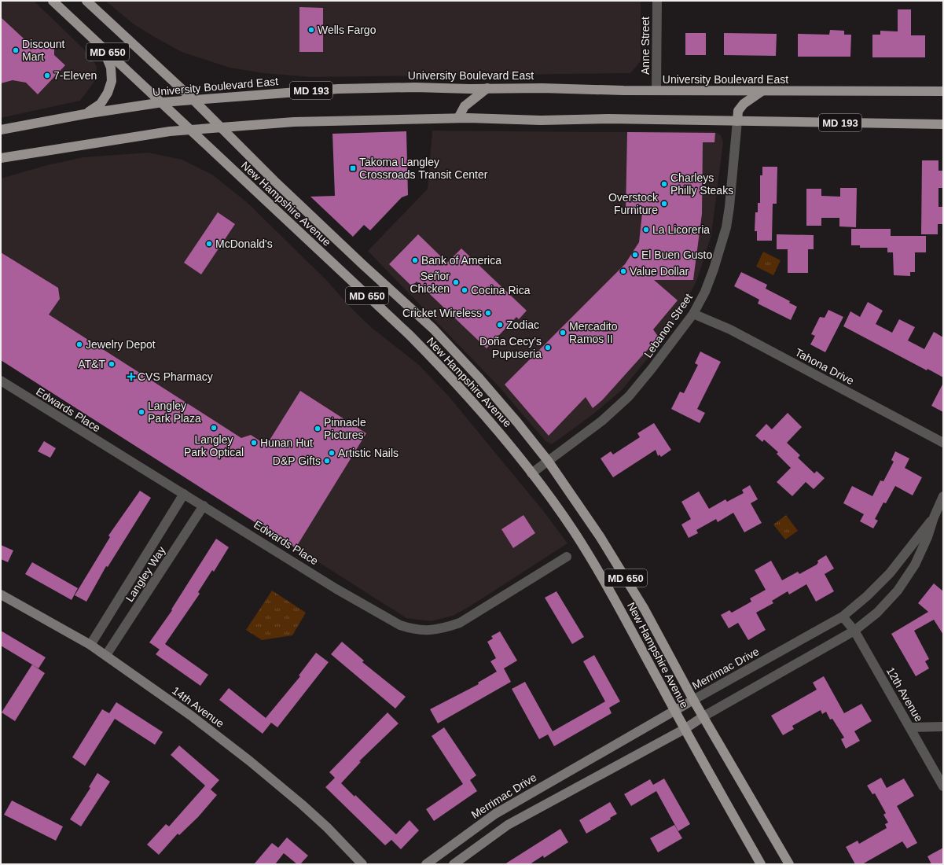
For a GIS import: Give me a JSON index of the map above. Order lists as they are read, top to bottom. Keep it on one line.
{"streets":{"main road":["MD 650","University Boulevard East","MD 193","New Hampshire Avenue"],"street":["Anne Street","Lebanon Street","Tahona Drive","Edwards Place","Langley Way","Merrimac Drive","12th Avenue","14th Avenue"]},"crossings":[["Anne Street","University Boulevard East"],["University Boulevard East","New Hampshire Avenue"],["MD 193","New Hampshire Avenue"],["MD 193","Lebanon Street"],["New Hampshire Avenue","Lebanon Street"],["New Hampshire Avenue","Merrimac Drive"],["Lebanon Street","Tahona Drive"],["Edwards Place","Langley Way"],["Langley Way","14th Avenue"],["Merrimac Drive","12th Avenue"]],"places":{"other":["Wells Fargo","Discount Mart","7-Eleven","Charleys Philly Steaks","Overstock Furniture","La Licoreria","McDonald's","El Buen Gusto","Bank of America","Value Dollar","Señor Chicken","Cocina Rica","Cricket Wireless","Zodiac","Mercadito Ramos II","Jewelry Depot","Doña Cecy's Pupuseria","AT&T","Langley Park Plaza","Langley Park Optical","Pinnacle Pictures","Hunan Hut","Artistic Nails","D&P Gifts"],"transit":["Takoma Langley Crossroads Transit Center"],"health":["CVS Pharmacy"]}}
